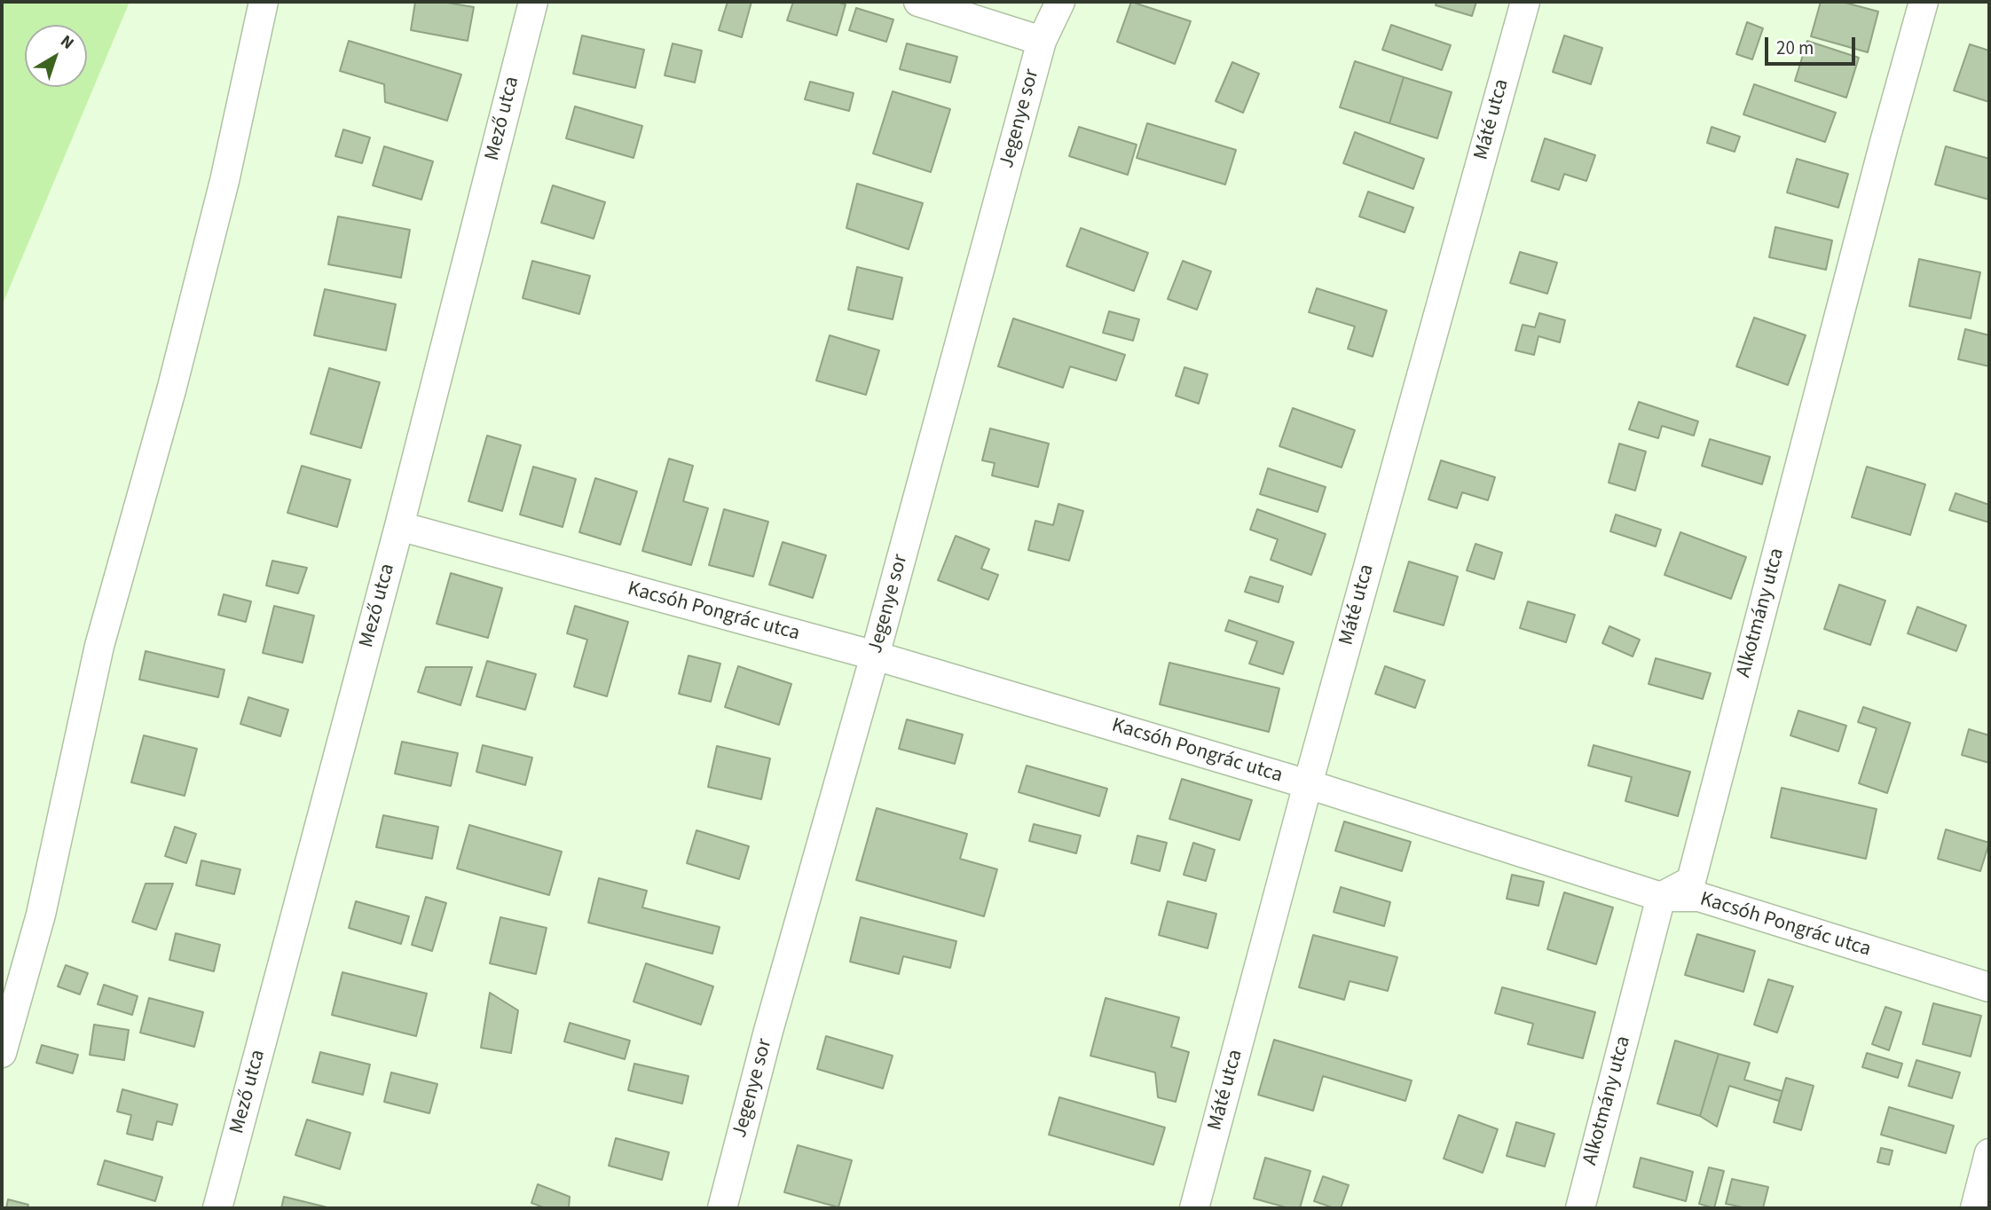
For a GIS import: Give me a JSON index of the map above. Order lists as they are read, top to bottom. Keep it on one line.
{"streets":{"street":["Mező utca","Jegenye sor","Máté utca","Kacsóh Pongrác utca","Alkotmány utca"]},"crossings":[["Mező utca","Kacsóh Pongrác utca"],["Jegenye sor","Kacsóh Pongrác utca"],["Máté utca","Kacsóh Pongrác utca"],["Kacsóh Pongrác utca","Alkotmány utca"]],"scale_bar":"20 m","north":"top right"}
